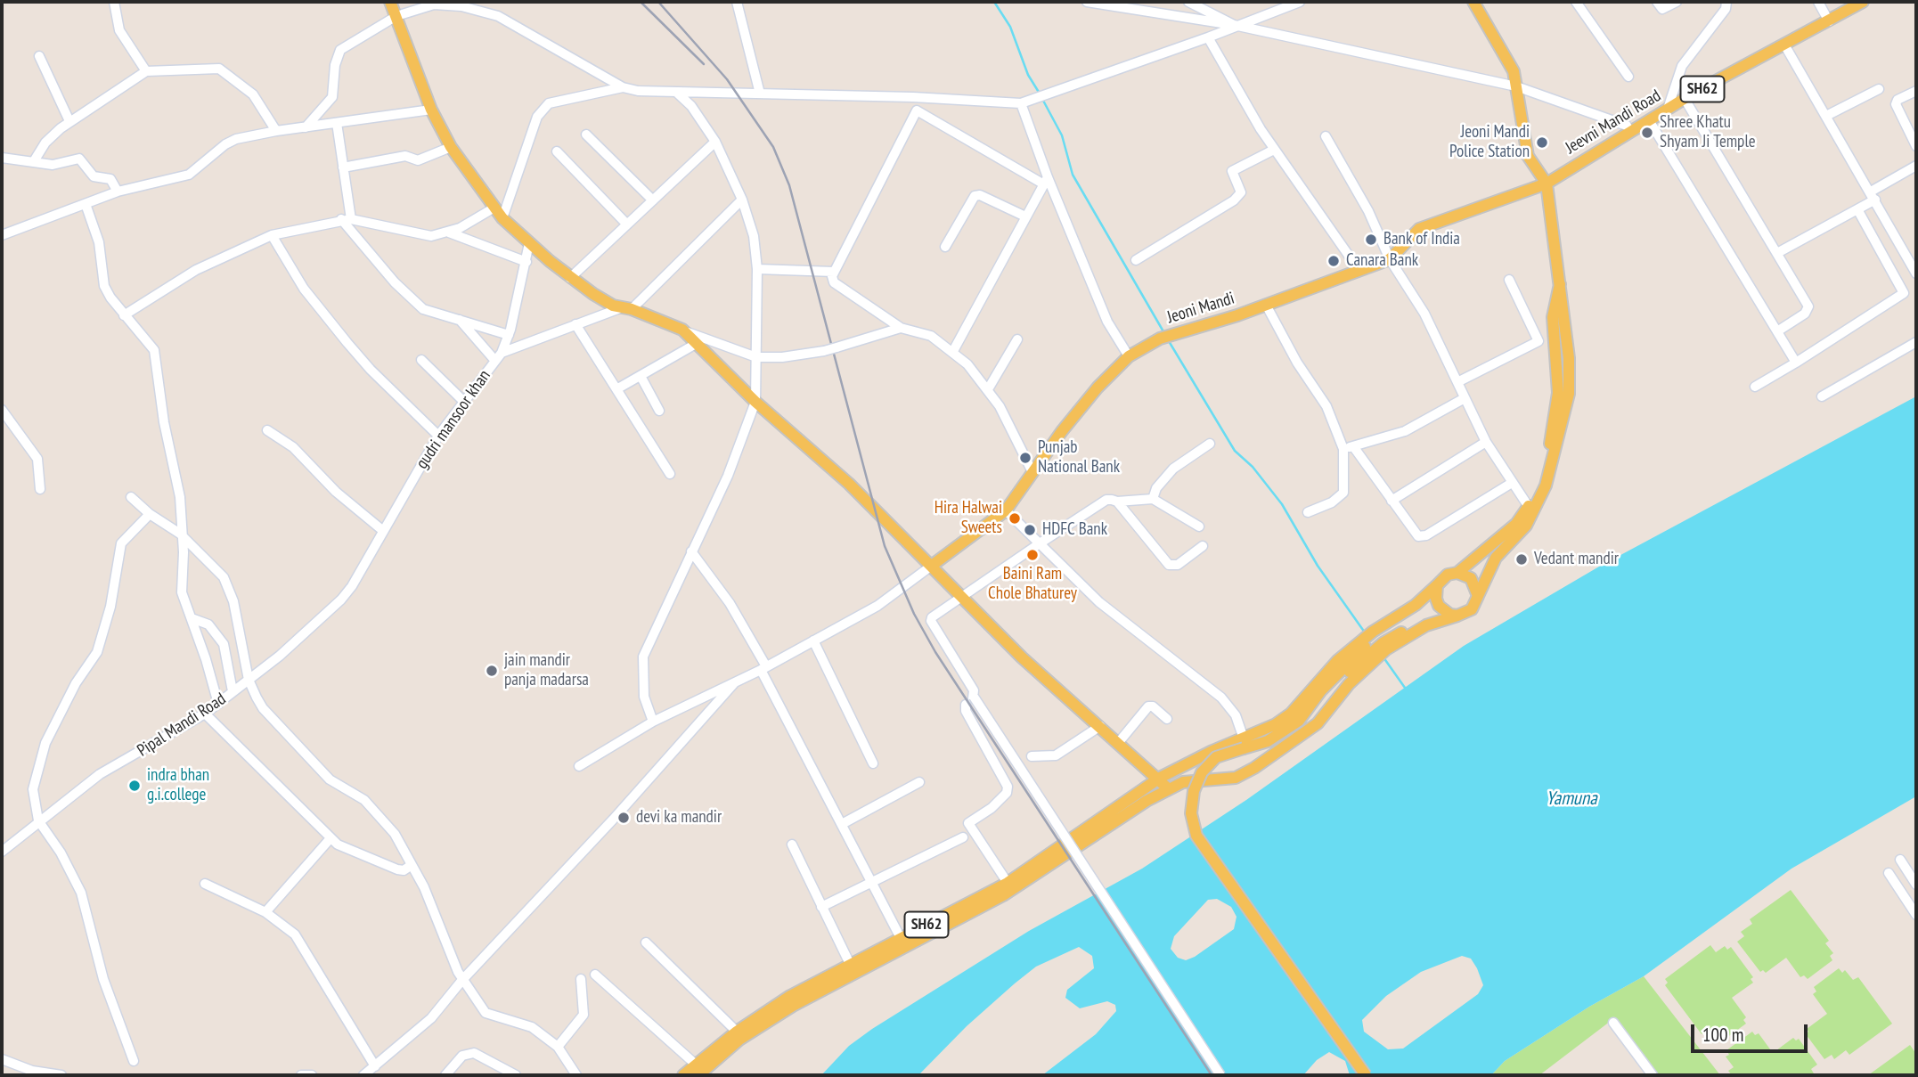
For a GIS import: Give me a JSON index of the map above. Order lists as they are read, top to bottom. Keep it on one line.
{"streets":{"main road":["SH62","Jeevni Mandi Road","Jeoni Mandi"],"street":["gudri mansoor khan","Pipal Mandi Road"]},"crossings":[["Jeevni Mandi Road","Jeoni Mandi"],["gudri mansoor khan","Pipal Mandi Road"]],"water":["Yamuna"],"places":["Shree Khatu Shyam Ji Temple","Jeoni Mandi Police Station","Bank of India","Canara Bank","Punjab National Bank","Hira Halwai Sweets","HDFC Bank","Baini Ram Chole Bhaturey","Vedant mandir","jain mandir panja madarsa","indra bhan g.i.college","devi ka mandir"],"scale_bar":"100 m"}
